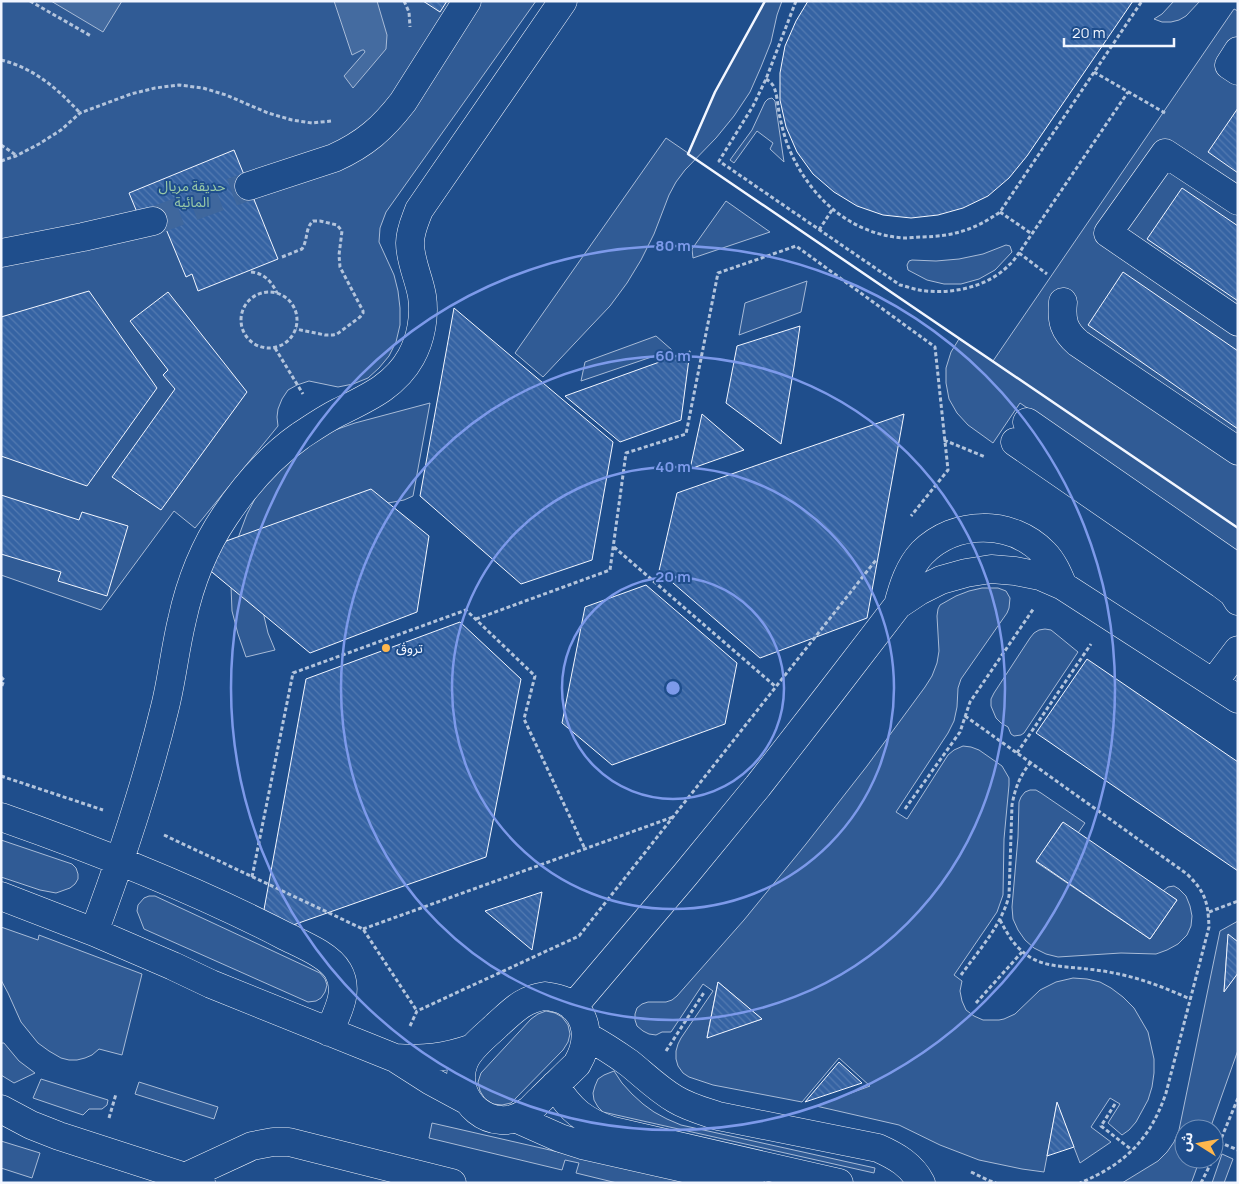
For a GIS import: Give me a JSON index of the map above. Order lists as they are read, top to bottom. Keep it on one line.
{"parks":["حديقة مريال المائية"],"places":["تروڨ"],"scale_bar":"20 m","north":"left","rings":["80 m","60 m","40 m","20 m"]}
